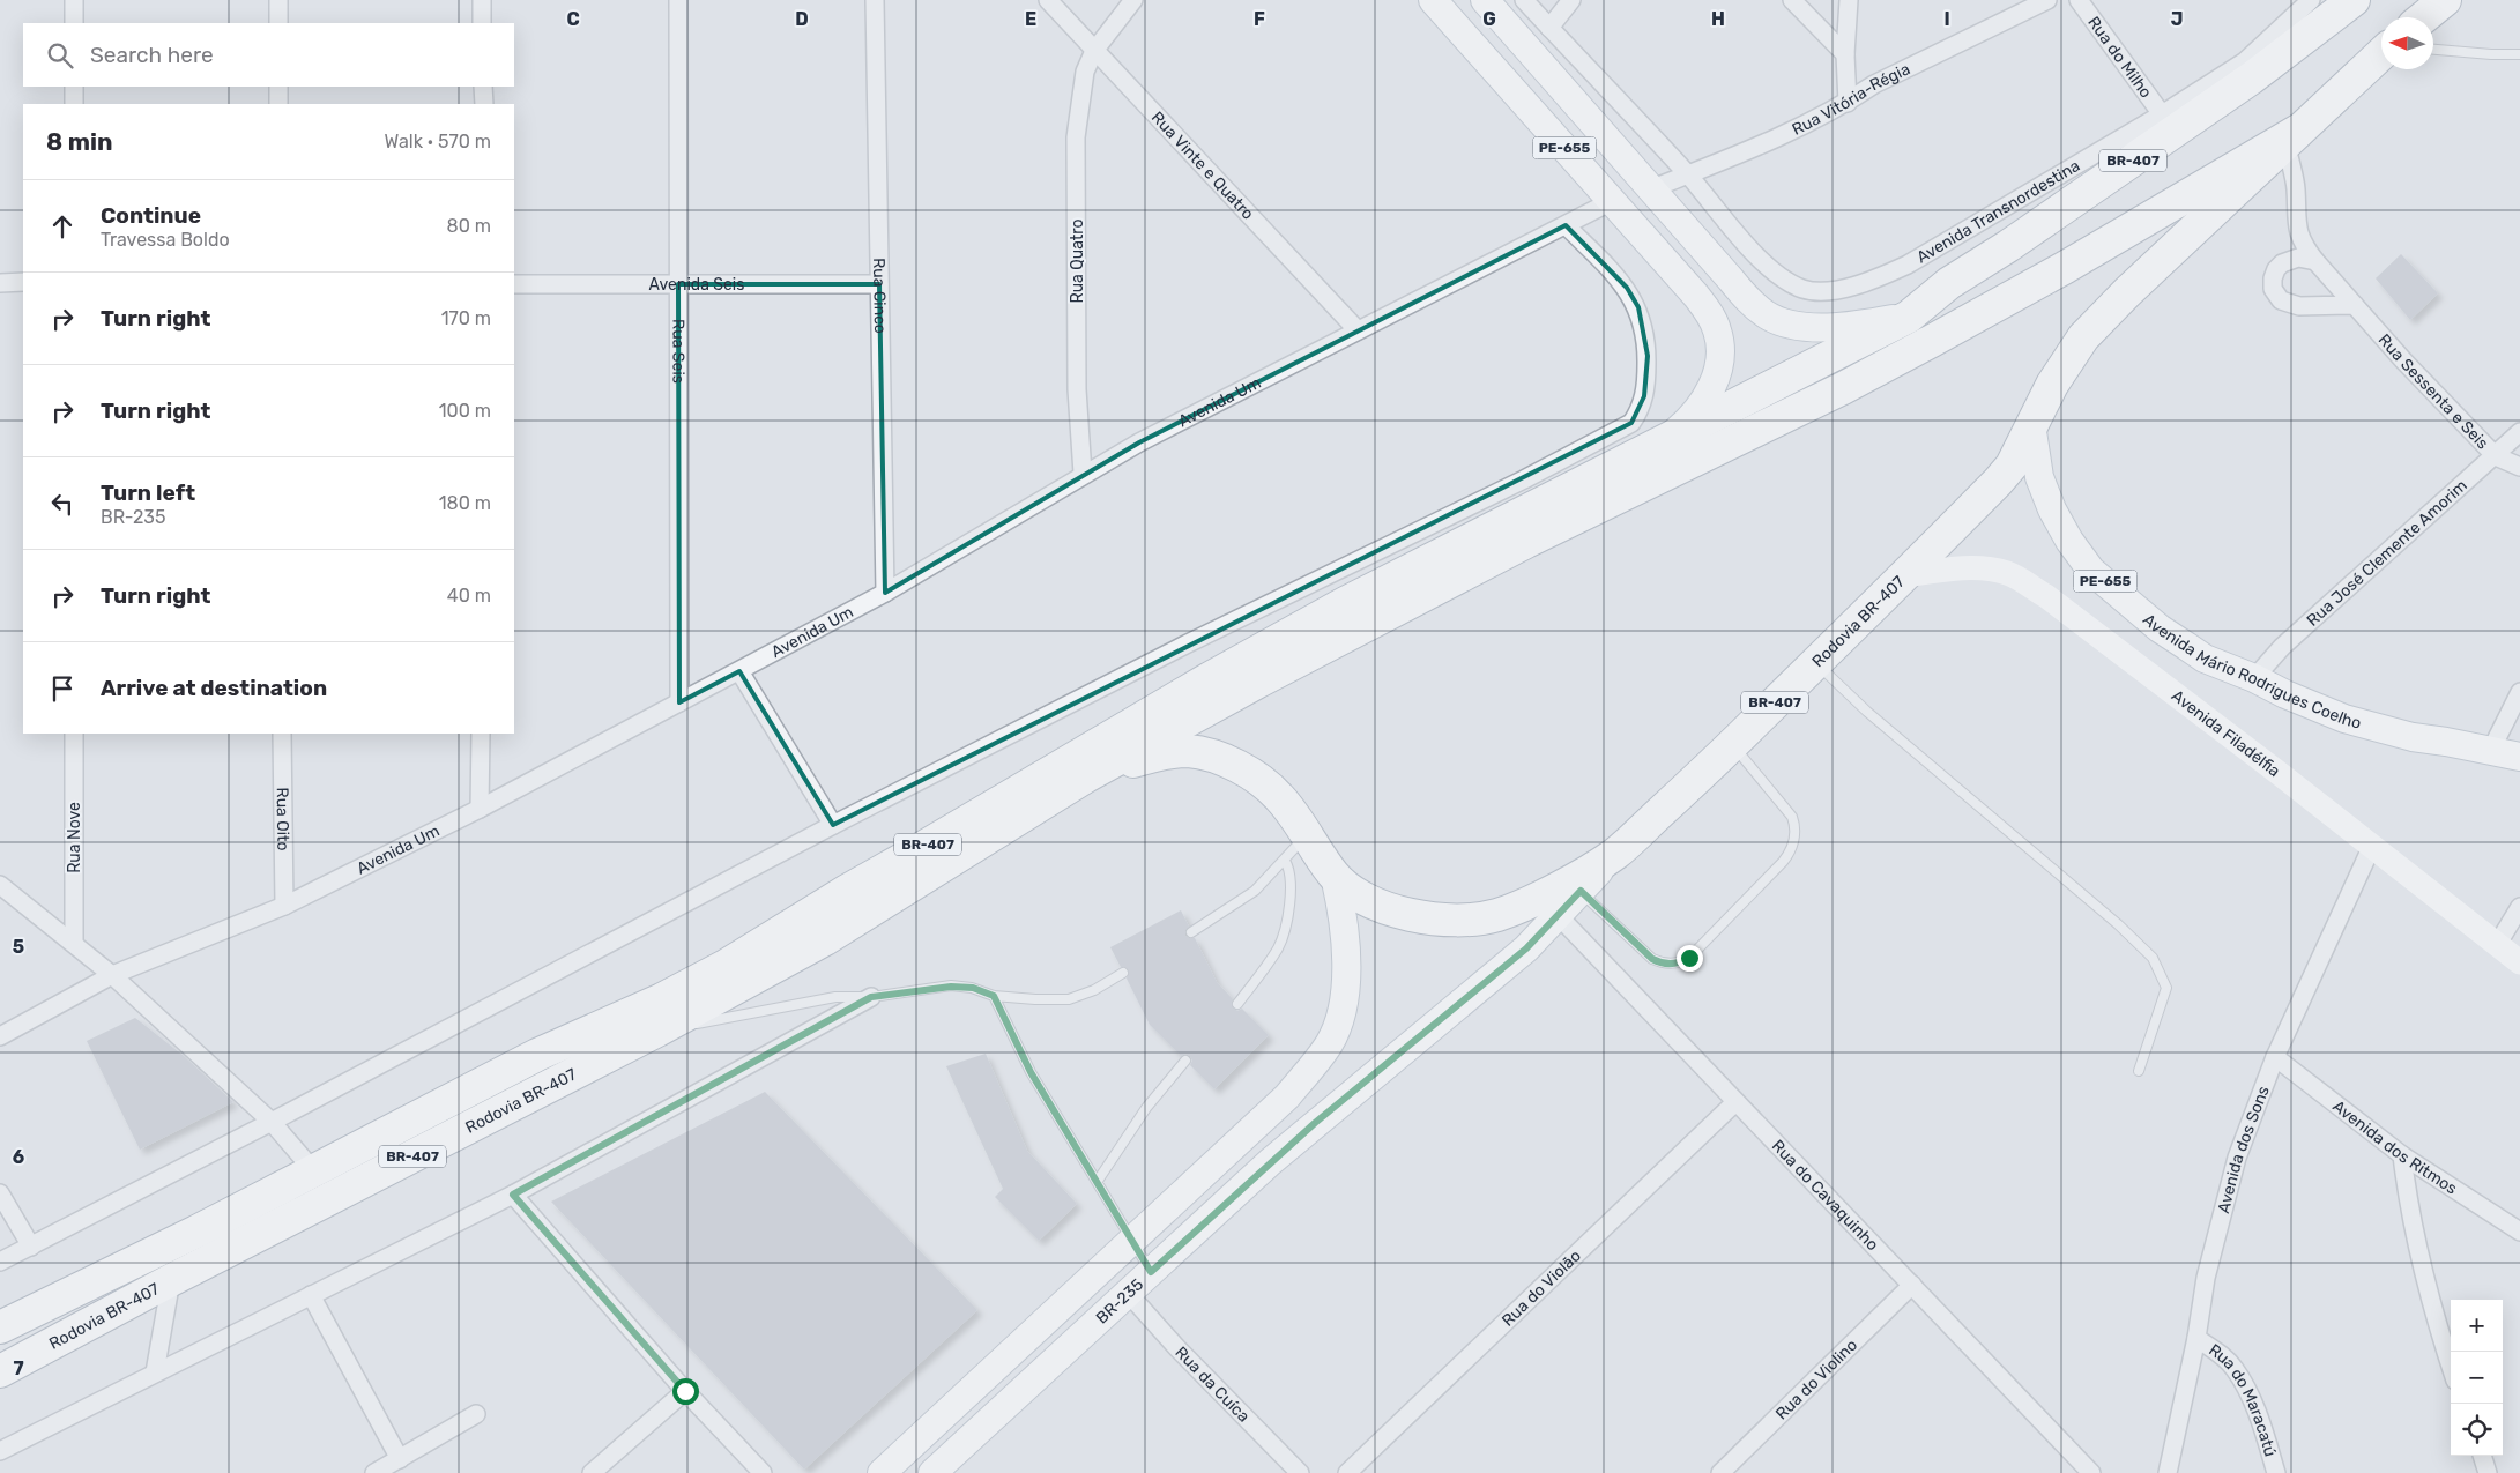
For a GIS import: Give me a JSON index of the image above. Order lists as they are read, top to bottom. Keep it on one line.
{"streets":{"highway":["BR-407","Rodovia BR-407"],"main road":["PE-655","Avenida Mário Rodrigues Coelho","BR-235"],"street":["Rua do Milho","Rua Vitória-Régia","Rua Vinte e Quatro","Avenida Transnordestina","Rua Quatro","Avenida Seis","Rua Cinco","Rua Seis","Rua Sessenta e Seis","Avenida Um","Rua José Clemente Amorim","Avenida Filadélfia","Rua Oito","Rua Nove","Avenida dos Ritmos","Avenida dos Sons","Rua do Cavaquinho","Rua do Violão","Rua do Violino","Rua da Cuíca","Rua do Maracatú"]},"crossings":[["Rua do Milho","Avenida Transnordestina"],["Rua Vitória-Régia","PE-655"],["Rua Vitória-Régia","Avenida Transnordestina"],["PE-655","BR-407"],["PE-655","Avenida Um"],["BR-407","Rua Sessenta e Seis"],["BR-407","Rodovia BR-407"],["BR-407","Avenida Mário Rodrigues Coelho"],["Rua Vinte e Quatro","Rua Quatro"],["Rua Vinte e Quatro","Avenida Um"],["Rua Quatro","Avenida Um"],["Avenida Seis","Rua Cinco"],["Avenida Seis","Rua Seis"],["Rua Cinco","Avenida Um"],["Rua Seis","Avenida Um"],["Rua Sessenta e Seis","Rua José Clemente Amorim"],["Avenida Um","Rua Oito"],["Rua José Clemente Amorim","Avenida Mário Rodrigues Coelho"],["Rodovia BR-407","Avenida Mário Rodrigues Coelho"],["Rodovia BR-407","Avenida Filadélfia"],["Rodovia BR-407","BR-235"],["Avenida Filadélfia","Avenida dos Sons"],["Avenida dos Ritmos","Avenida dos Sons"],["Avenida dos Sons","Rua do Maracatú"],["Rua do Cavaquinho","Rua do Violão"],["Rua do Cavaquinho","BR-235"],["Rua do Cavaquinho","Rua do Violino"],["BR-235","Rua da Cuíca"]],"north":"left","page":{"search":"Search here","heading":["8 min","Walk · 570 m"],"list":[["Continue","Travessa Boldo","80 m"],["Turn right","170 m"],["Turn right","100 m"],["Turn left","BR-235","180 m"],["Turn right","40 m"],"Arrive at destination"],"map_buttons":["+","−"]},"grid":{"columns":["C","D","E","F","G","H","I","J"],"rows":["5","6","7"]}}
